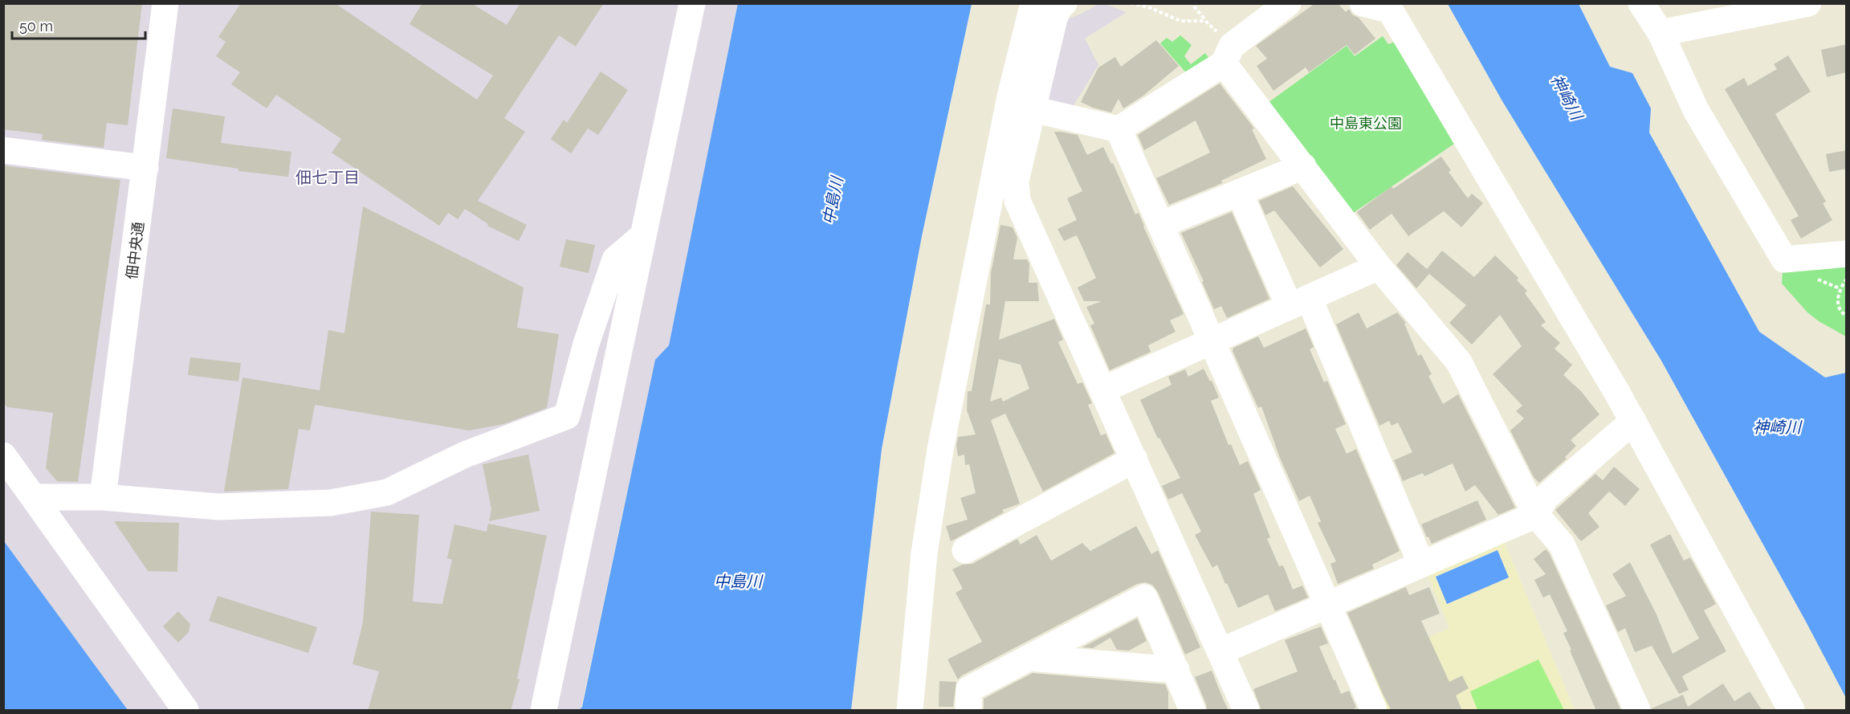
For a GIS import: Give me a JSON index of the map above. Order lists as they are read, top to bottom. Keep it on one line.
{"streets":{"street":["佃中央通"]},"districts":["佃七丁目"],"water":["神崎川","中島川"],"parks":["中島東公園"],"scale_bar":"50 m"}
